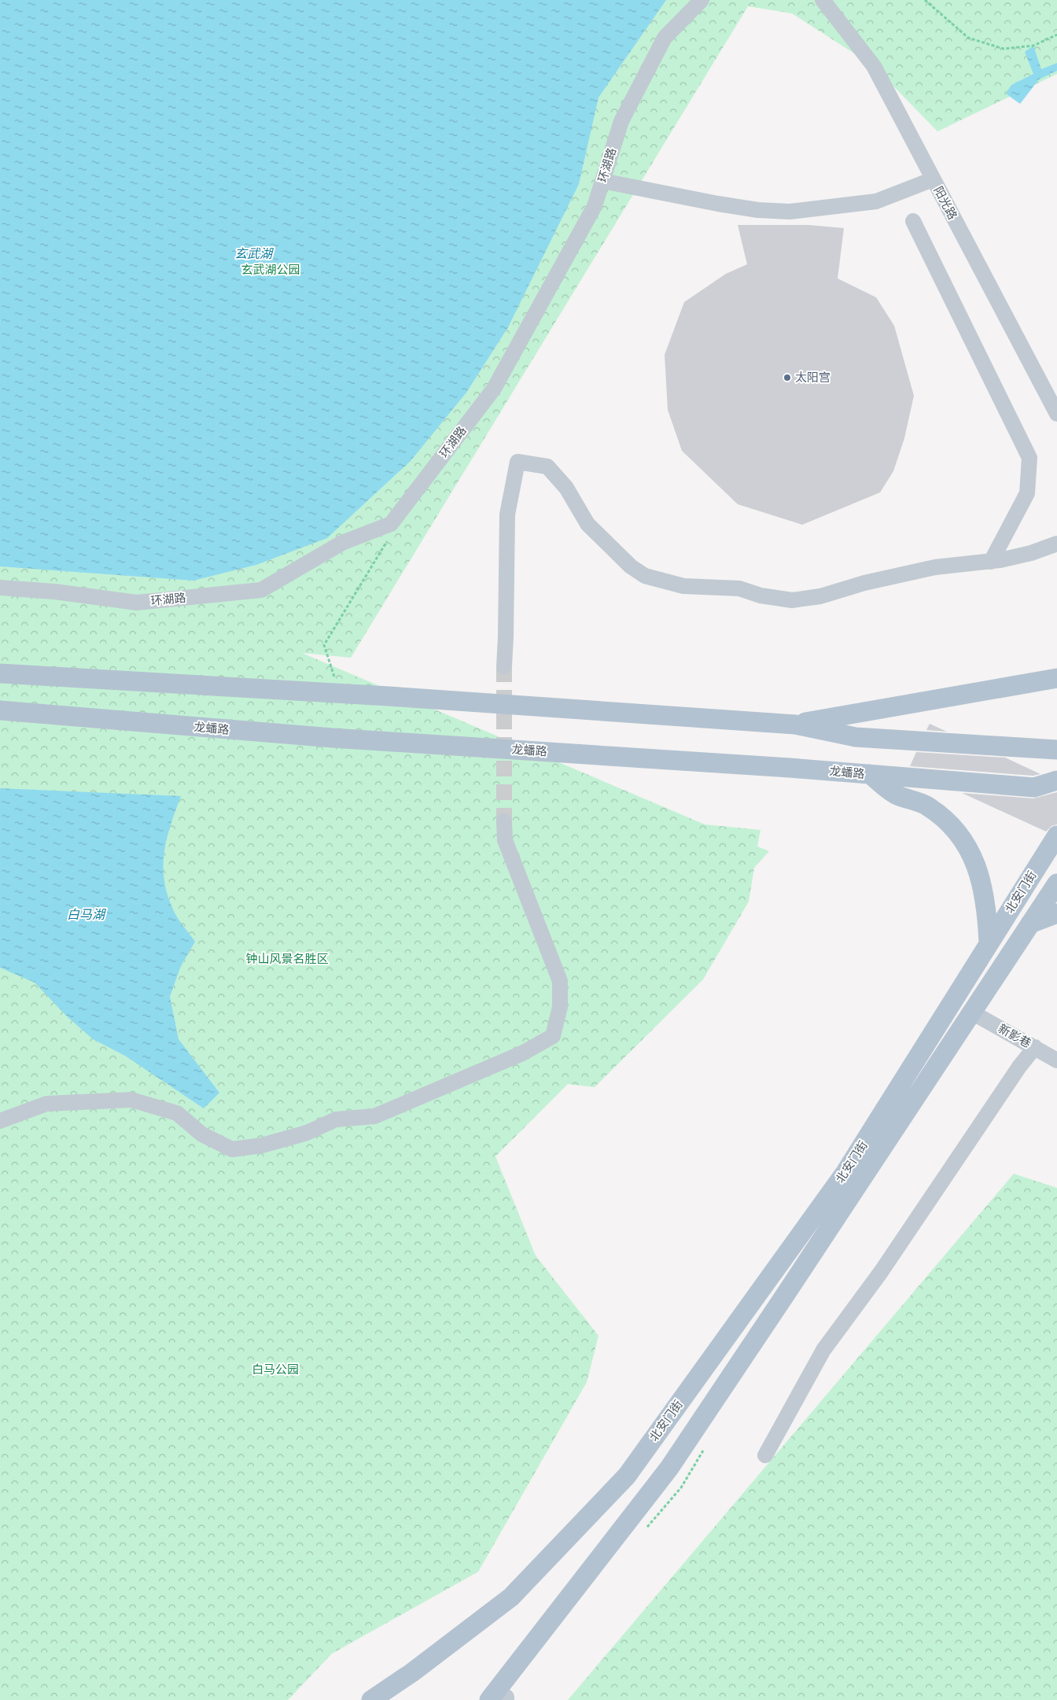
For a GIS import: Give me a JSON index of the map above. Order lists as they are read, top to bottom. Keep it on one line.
{"streets":{"main road":["龙蟠路","北安门街"],"street":["环湖路","阳光路","新影巷"]},"water":["玄武湖","白马湖"],"parks":["玄武湖公园","钟山风景名胜区","白马公园"],"places":["太阳宫"]}
